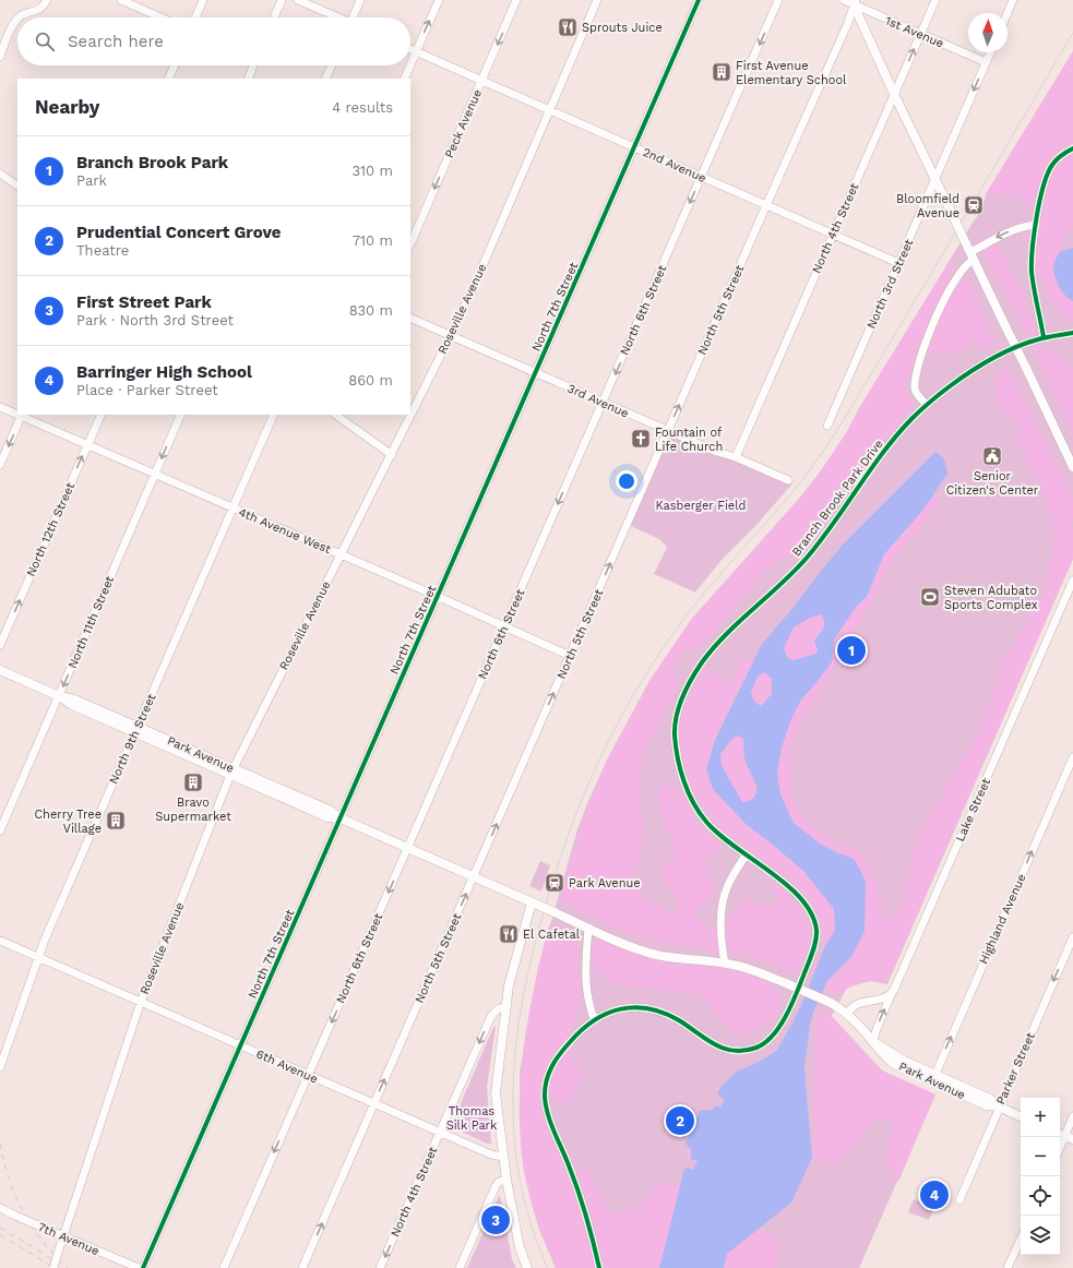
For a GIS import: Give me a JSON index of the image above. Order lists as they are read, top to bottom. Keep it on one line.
{"streets":{"main road":["Park Avenue"],"street":["1st Avenue","Peck Avenue","2nd Avenue","North 4th Street","North 3rd Street","North 7th Street","Roseville Avenue","North 6th Street","North 5th Street","3rd Avenue","Branch Brook Park Drive","North 12th Street","4th Avenue West","North 11th Street","North 9th Street","Lake Street","Highland Avenue","6th Avenue","Parker Street","7th Avenue"]},"crossings":[["1st Avenue","North 4th Street"],["1st Avenue","North 3rd Street"],["1st Avenue","North 5th Street"],["Peck Avenue","2nd Avenue"],["2nd Avenue","North 4th Street"],["2nd Avenue","North 3rd Street"],["2nd Avenue","North 7th Street"],["2nd Avenue","Roseville Avenue"],["2nd Avenue","North 6th Street"],["2nd Avenue","North 5th Street"],["North 4th Street","3rd Avenue"],["North 4th Street","6th Avenue"],["North 7th Street","3rd Avenue"],["North 7th Street","4th Avenue West"],["North 7th Street","Park Avenue"],["North 7th Street","6th Avenue"],["Roseville Avenue","3rd Avenue"],["Roseville Avenue","4th Avenue West"],["Roseville Avenue","Park Avenue"],["Roseville Avenue","6th Avenue"],["Roseville Avenue","7th Avenue"],["North 6th Street","3rd Avenue"],["North 6th Street","4th Avenue West"],["North 6th Street","Park Avenue"],["North 6th Street","6th Avenue"],["North 5th Street","3rd Avenue"],["North 5th Street","4th Avenue West"],["North 5th Street","Park Avenue"],["North 5th Street","6th Avenue"],["North 12th Street","4th Avenue West"],["4th Avenue West","North 11th Street"],["4th Avenue West","North 9th Street"],["North 11th Street","Park Avenue"],["North 9th Street","Park Avenue"],["North 9th Street","6th Avenue"],["Park Avenue","Lake Street"],["Park Avenue","Highland Avenue"],["Park Avenue","Parker Street"]],"one_way":["Peck Avenue","North 6th Street","North 5th Street","North 12th Street","North 11th Street","Highland Avenue","Parker Street"],"parks":["Kasberger Field","Thomas Silk Park"],"places":{"restaurant":["Sprouts Juice","El Cafetal"],"building":["First Avenue Elementary School","Bravo Supermarket","Cherry Tree Village"],"station":["Bloomfield Avenue","Park Avenue"],"church":["Fountain of Life Church"],"public building":["Senior Citizen's Center"],"sports":["Steven Adubato Sports Complex"]},"north":"top","page":{"search":"Search here","heading":["Nearby","4 results"],"list":[{"mark":"1","name":"Branch Brook Park","note":"Park","value":"310 m"},{"mark":"2","name":"Prudential Concert Grove","note":"Theatre","value":"710 m"},{"mark":"3","name":"First Street Park","note":"Park · North 3rd Street","value":"830 m"},{"mark":"4","name":"Barringer High School","note":"Place · Parker Street","value":"860 m"}],"pins":["1","2","4","3"],"map_buttons":["+","−"]}}
